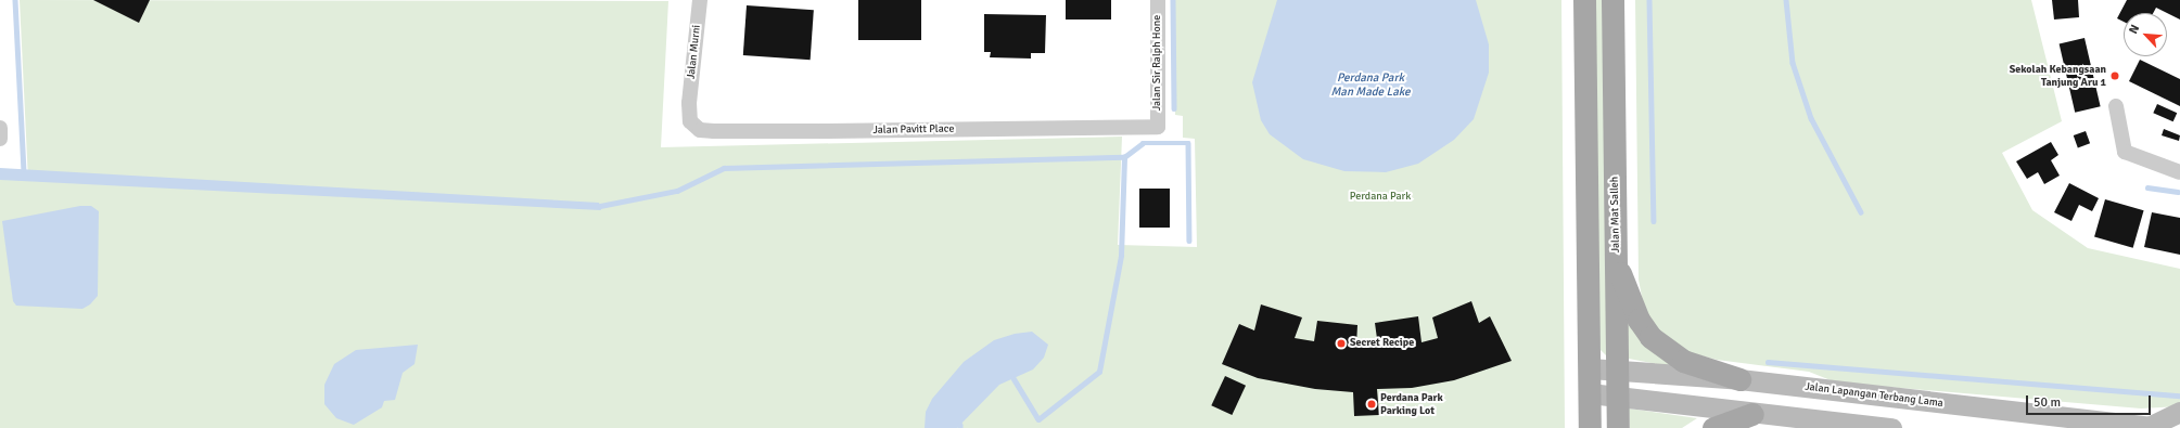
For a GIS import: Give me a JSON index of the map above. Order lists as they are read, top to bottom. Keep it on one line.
{"streets":{"main road":["Jalan Mat Salleh","Jalan Lapangan Terbang Lama"],"street":["Jalan Murni","Jalan Sir Ralph Hone","Jalan Pavitt Place"]},"crossings":[["Jalan Murni","Jalan Pavitt Place"],["Jalan Sir Ralph Hone","Jalan Pavitt Place"],["Jalan Mat Salleh","Jalan Lapangan Terbang Lama"]],"water":["Perdana Park Man Made Lake"],"parks":["Perdana Park"],"places":["Sekolah Kebangsaan Tanjung Aru 1","Secret Recipe","Perdana Park Parking Lot"],"scale_bar":"50 m","north":"top left"}
